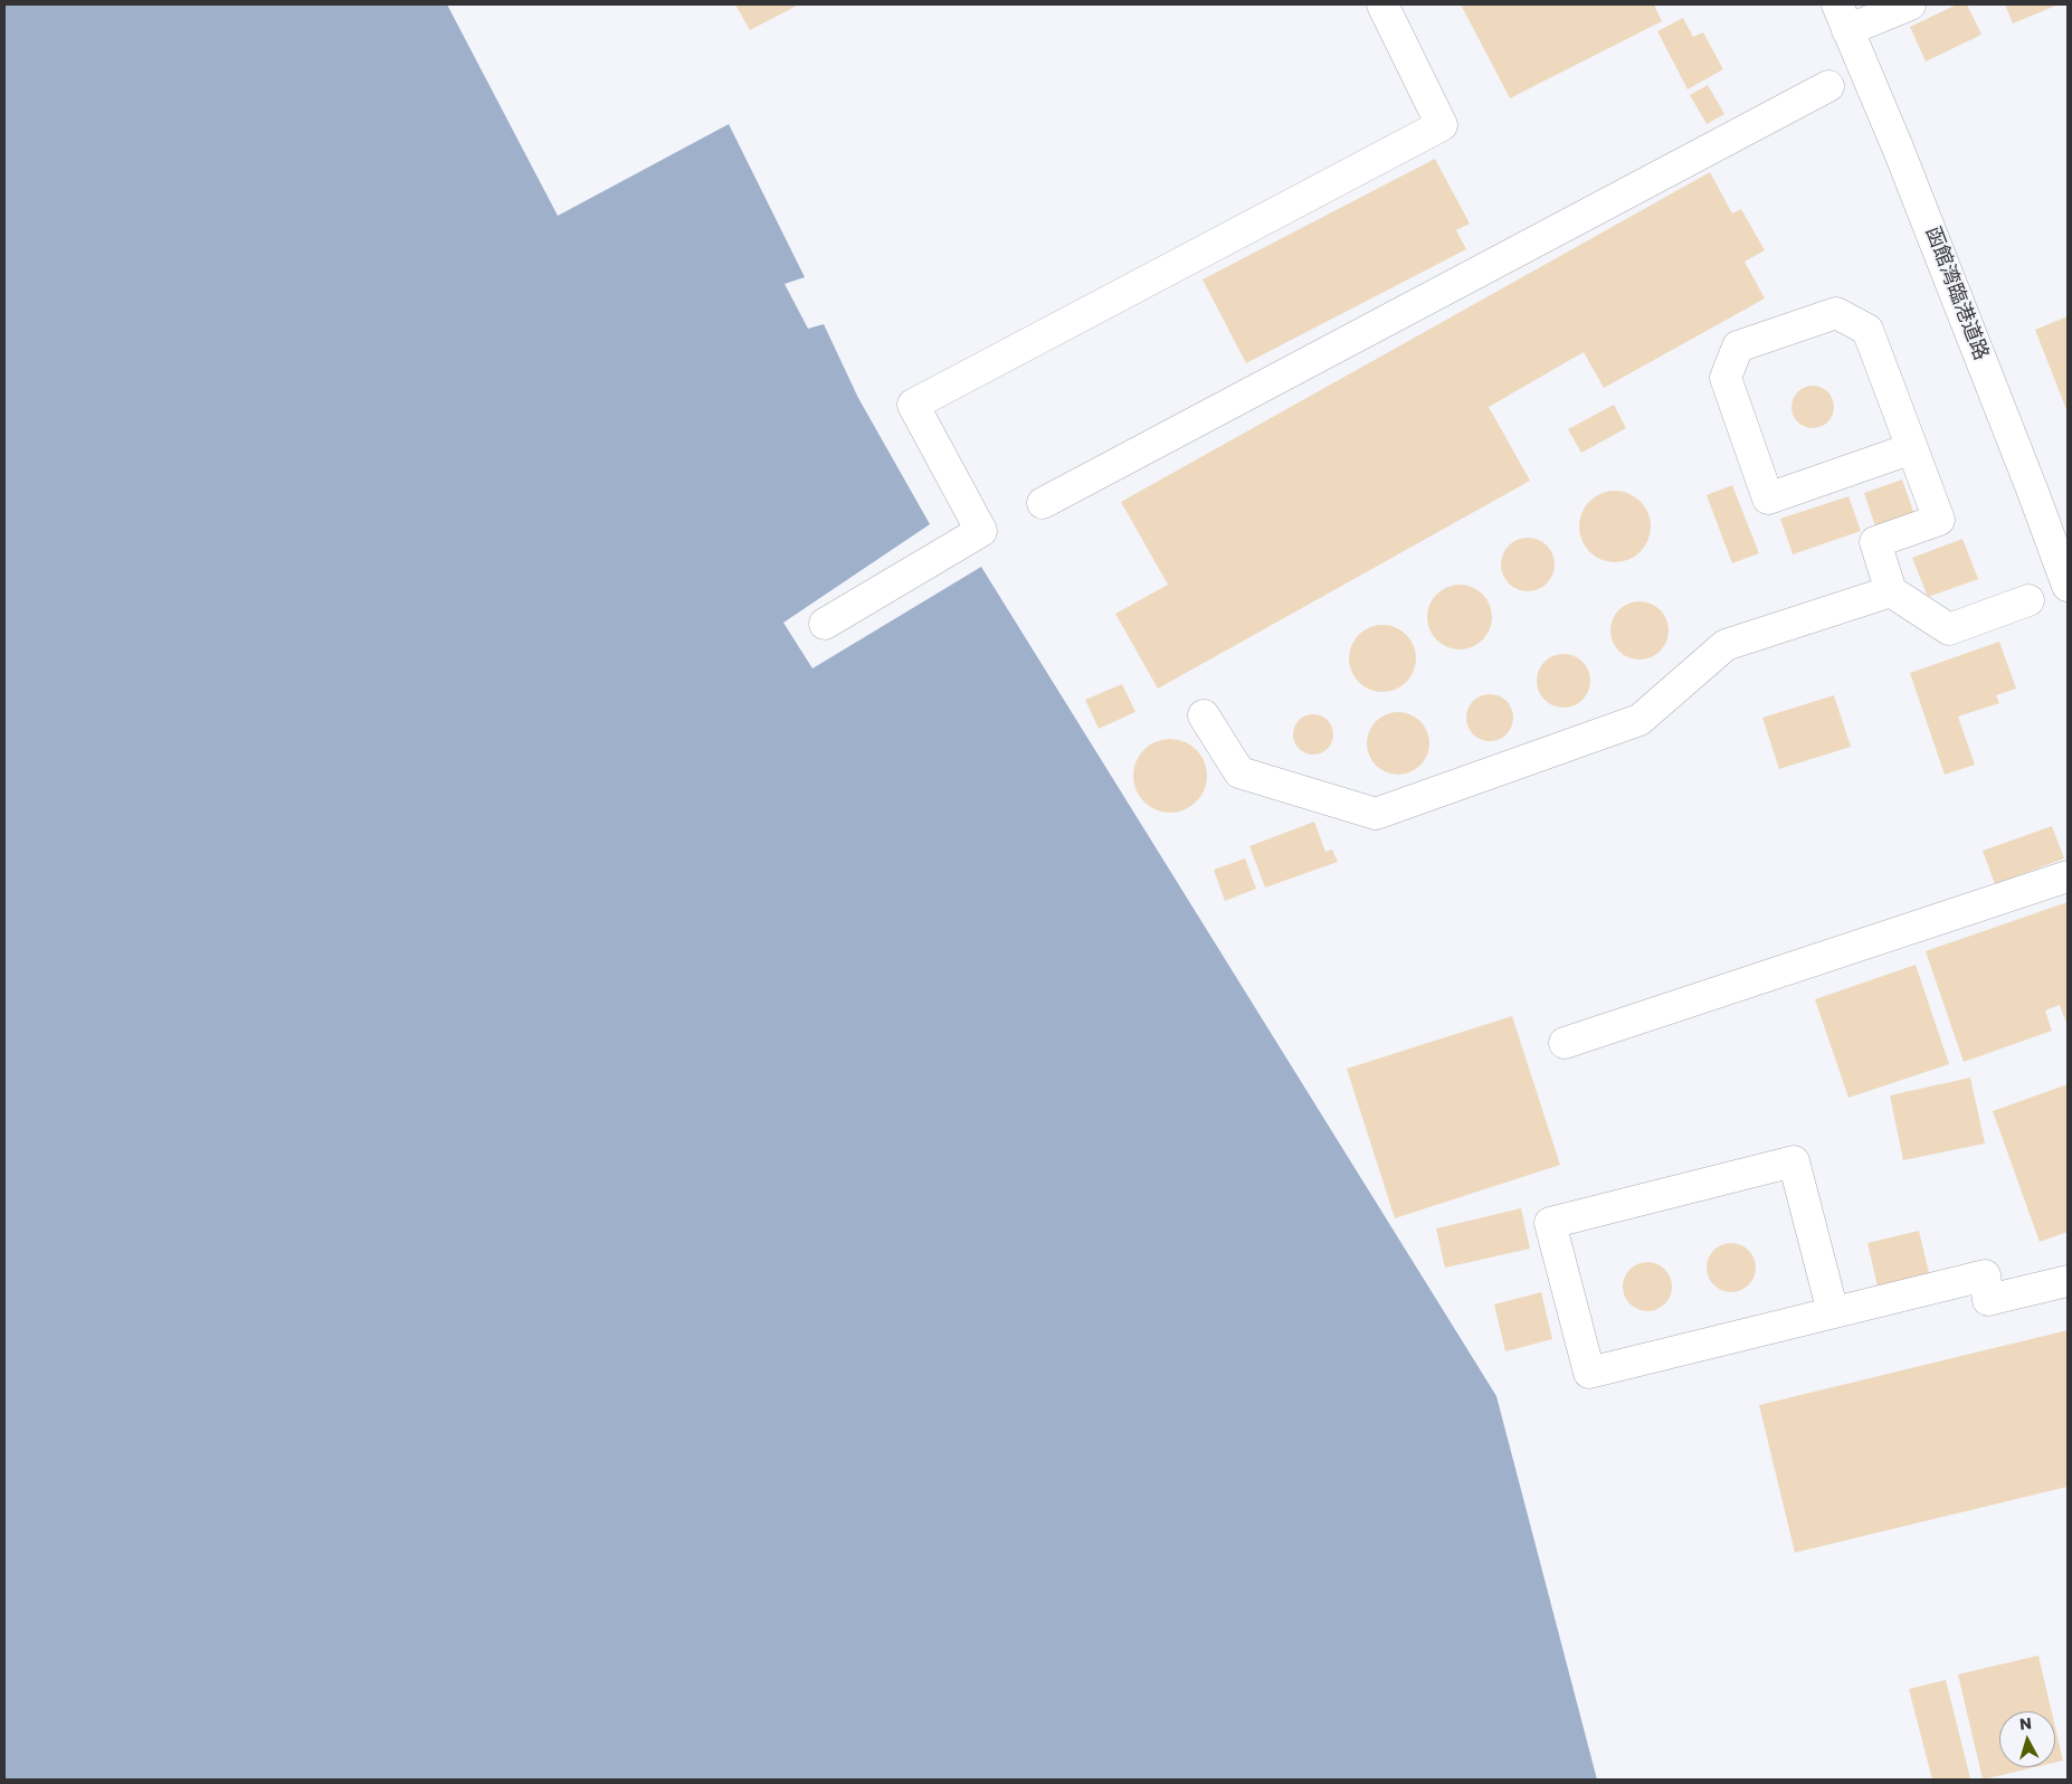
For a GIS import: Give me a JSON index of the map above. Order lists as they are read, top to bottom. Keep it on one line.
{"streets":{"street":["函館湾臨港道路"]},"north":"top"}
